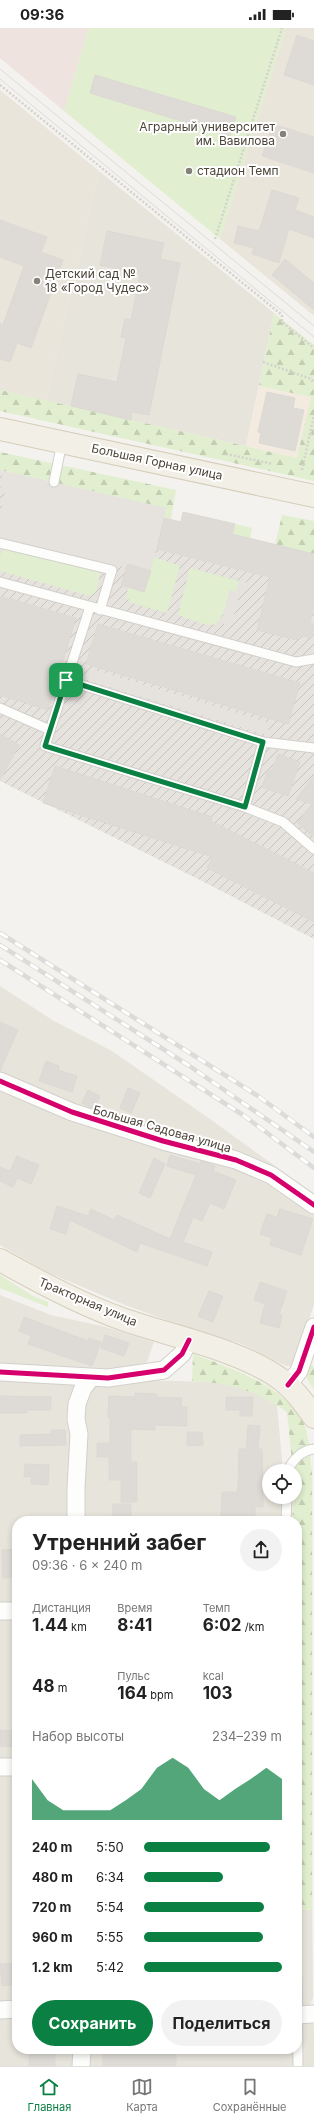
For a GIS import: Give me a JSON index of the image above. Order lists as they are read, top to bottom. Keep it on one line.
{"streets":{"main road":["Большая Горная улица","Тракторная улица"],"street":["Большая Садовая улица"]},"places":["Аграрный университет им. Вавилова","стадион Темп","Детский сад № 18 «Город Чудес»"],"page":{"status":"09:36","heading":["Утренний забег","09:36 · 6 × 240 m"],"stats":[["Дистанция","1.44 km"],["Время","8:41"],["Темп","6:02 /km"],["48 m"],["Пульс","164 bpm"],["kcal","103"]],"chart":["Набор высоты","234–239 m"],"list":[{"name":"240 m","note":"5:50"},{"name":"480 m","note":"6:34"},{"name":"720 m","note":"5:54"},{"name":"960 m","note":"5:55"},{"name":"1.2 km","note":"5:42"}],"buttons":["Сохранить","Поделиться"],"tabs":["Главная","Карта","Сохранённые"]}}
